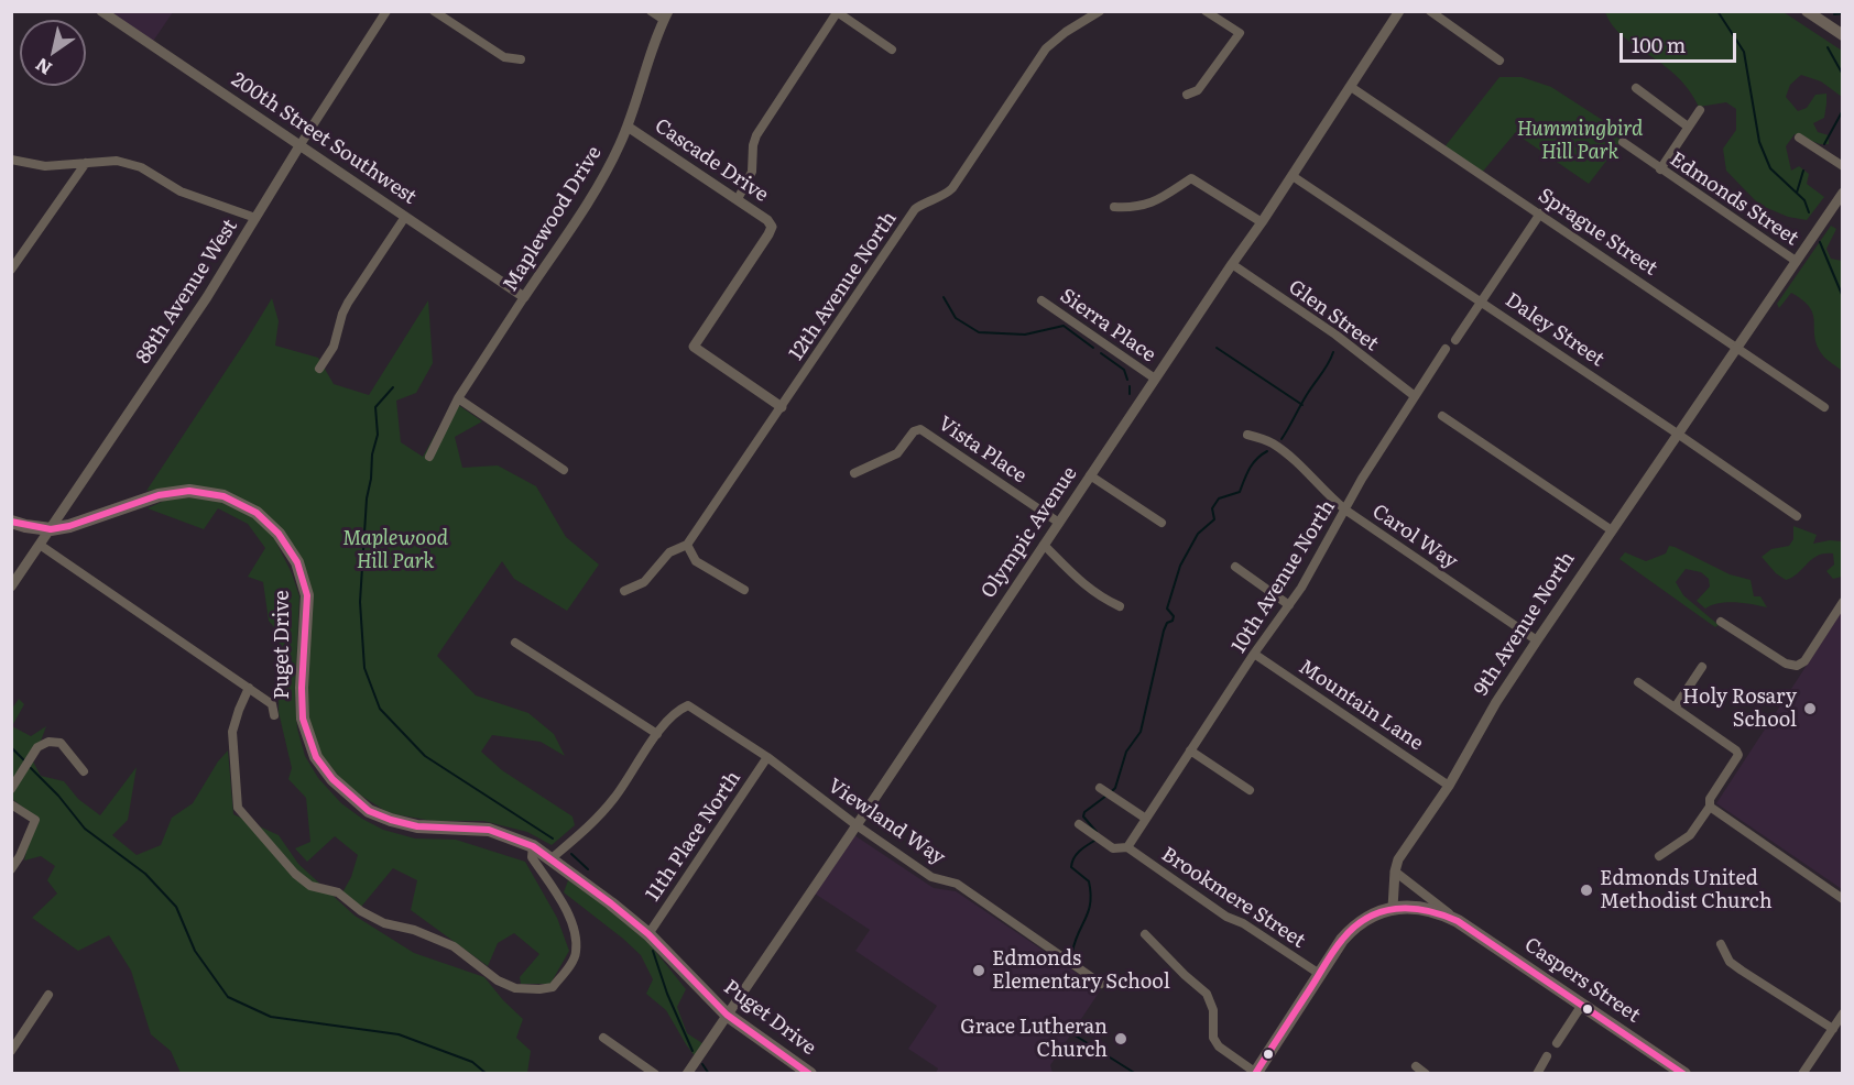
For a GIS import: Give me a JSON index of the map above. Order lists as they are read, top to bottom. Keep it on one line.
{"streets":{"main road":["Puget Drive","Caspers Street"],"street":["200th Street Southwest","Cascade Drive","Edmonds Street","Maplewood Drive","Sprague Street","12th Avenue North","88th Avenue West","Glen Street","Sierra Place","Daley Street","Vista Place","Olympic Avenue","Carol Way","10th Avenue North","9th Avenue North","Mountain Lane","Viewland Way","11th Place North","Brookmere Street"]},"crossings":[["200th Street Southwest","Maplewood Drive"],["200th Street Southwest","88th Avenue West"],["Cascade Drive","Maplewood Drive"],["Cascade Drive","12th Avenue North"],["Edmonds Street","9th Avenue North"],["Sprague Street","Olympic Avenue"],["Sprague Street","9th Avenue North"],["88th Avenue West","Puget Drive"],["Glen Street","Olympic Avenue"],["Glen Street","10th Avenue North"],["Sierra Place","Olympic Avenue"],["Daley Street","Olympic Avenue"],["Daley Street","9th Avenue North"],["Vista Place","Olympic Avenue"],["Olympic Avenue","Puget Drive"],["Olympic Avenue","Viewland Way"],["Carol Way","10th Avenue North"],["Carol Way","9th Avenue North"],["10th Avenue North","Mountain Lane"],["10th Avenue North","Brookmere Street"],["9th Avenue North","Mountain Lane"],["9th Avenue North","Caspers Street"],["Puget Drive","11th Place North"],["Viewland Way","11th Place North"]],"parks":["Hummingbird Hill Park","Maplewood Hill Park"],"places":["Holy Rosary School","Edmonds United Methodist Church","Edmonds Elementary School","Grace Lutheran Church"],"scale_bar":"100 m","north":"bottom left"}
